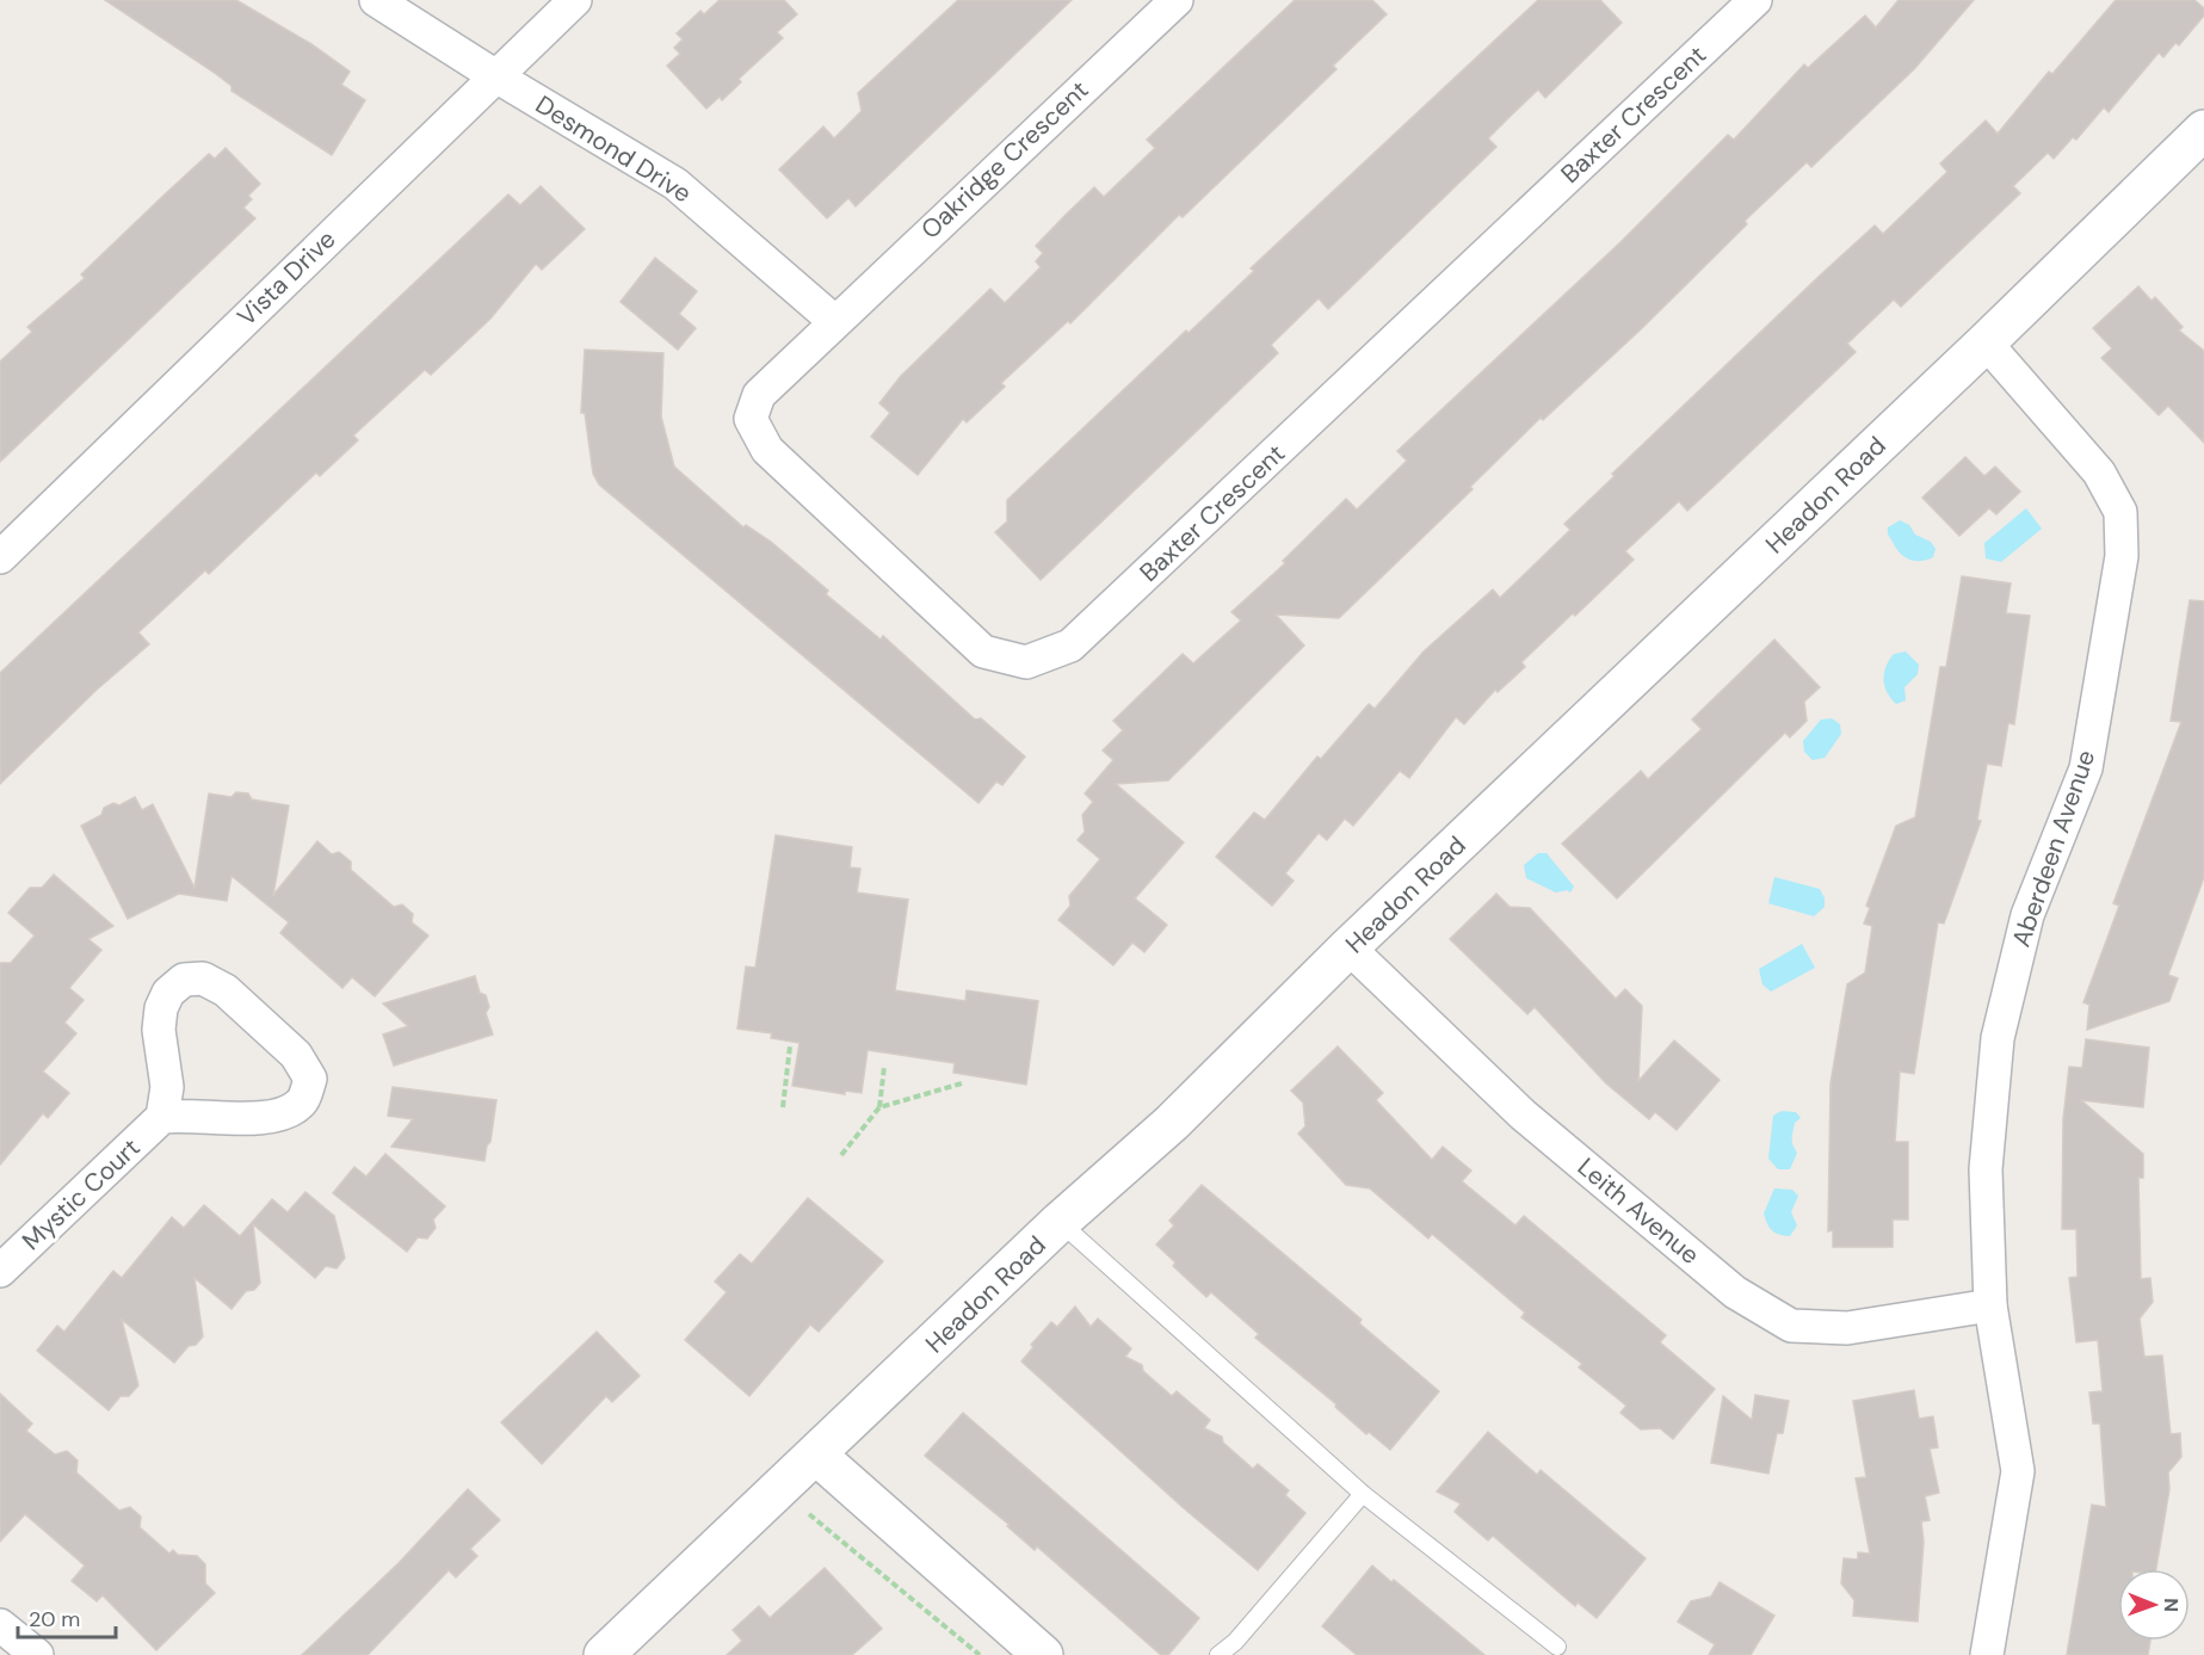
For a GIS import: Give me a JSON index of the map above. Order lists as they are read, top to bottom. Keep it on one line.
{"streets":{"street":["Baxter Crescent","Desmond Drive","Oakridge Crescent","Vista Drive","Headon Road","Aberdeen Avenue","Mystic Court","Leith Avenue"]},"crossings":[["Baxter Crescent","Desmond Drive"],["Baxter Crescent","Oakridge Crescent"],["Desmond Drive","Oakridge Crescent"],["Desmond Drive","Vista Drive"],["Headon Road","Aberdeen Avenue"],["Headon Road","Leith Avenue"],["Aberdeen Avenue","Leith Avenue"]],"scale_bar":"20 m","north":"right"}
